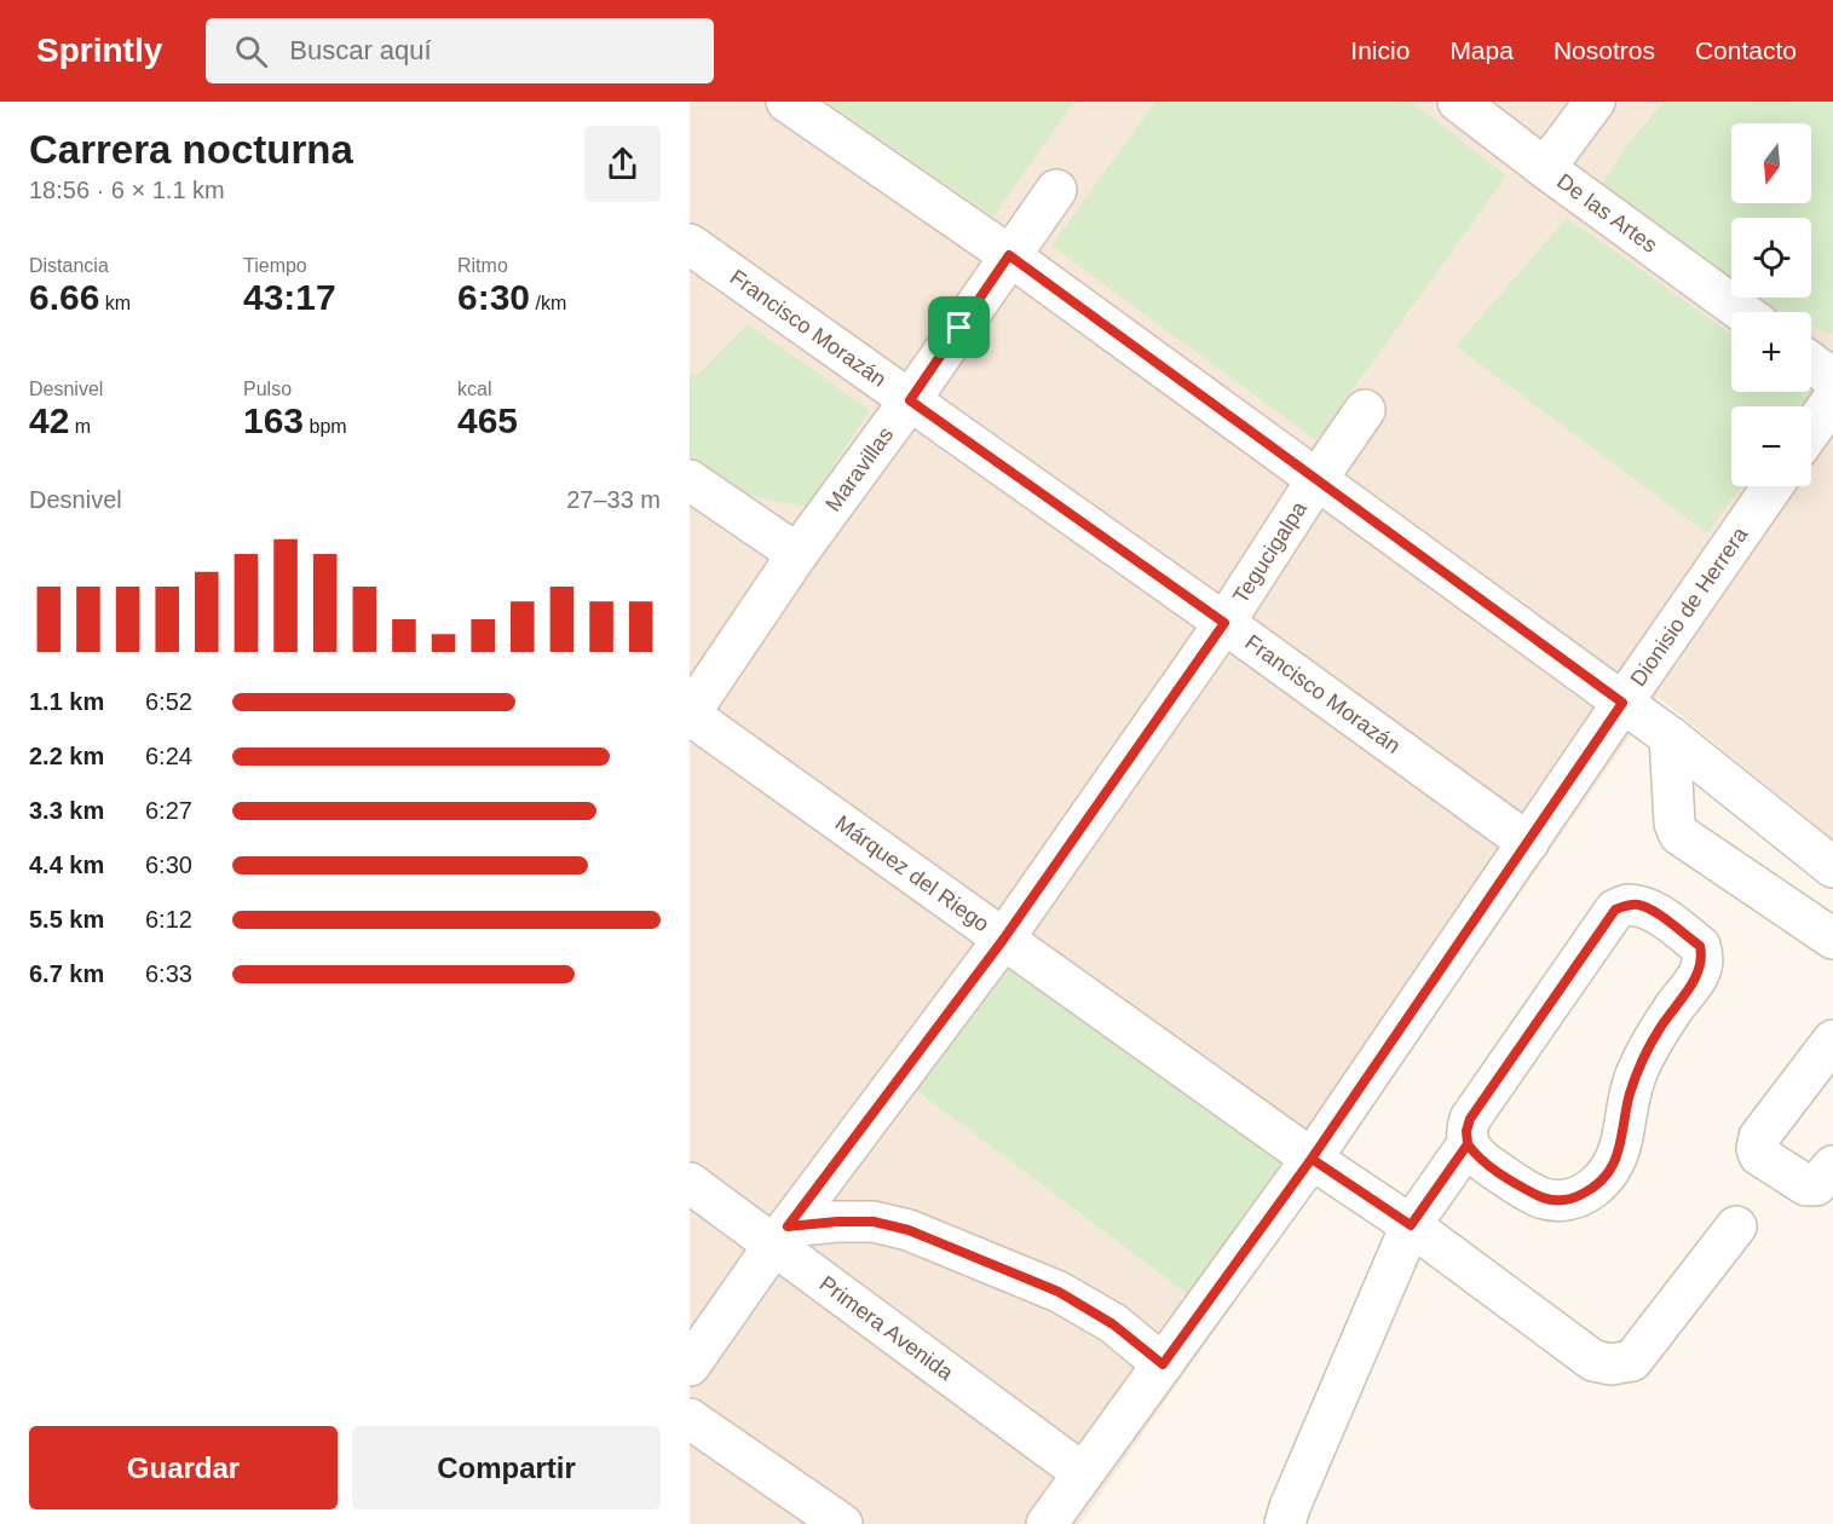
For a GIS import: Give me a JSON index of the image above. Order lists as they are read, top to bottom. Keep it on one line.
{"streets":{"street":["De las Artes","Francisco Morazán","Maravillas","Tegucigalpa","Dionisio de Herrera","Márquez del Riego","Primera Avenida"]},"crossings":[["Francisco Morazán","Maravillas"],["Francisco Morazán","Tegucigalpa"],["Francisco Morazán","Dionisio de Herrera"],["Maravillas","Márquez del Riego"],["Tegucigalpa","Márquez del Riego"],["Tegucigalpa","Primera Avenida"],["Dionisio de Herrera","Márquez del Riego"],["Dionisio de Herrera","Primera Avenida"]],"north":"bottom","page":{"header":"Sprintly","search":"Buscar aquí","nav":["Inicio","Mapa","Nosotros","Contacto"],"heading":["Carrera nocturna","18:56 · 6 × 1.1 km"],"map_buttons":["+","−"],"stats":[["Distancia","6.66 km"],["Tiempo","43:17"],["Ritmo","6:30 /km"],["Desnivel","42 m"],["Pulso","163 bpm"],["kcal","465"]],"chart":["Desnivel","27–33 m"],"list":[{"name":"1.1 km","note":"6:52"},{"name":"2.2 km","note":"6:24"},{"name":"3.3 km","note":"6:27"},{"name":"4.4 km","note":"6:30"},{"name":"5.5 km","note":"6:12"},{"name":"6.7 km","note":"6:33"}],"buttons":["Guardar","Compartir"]}}
